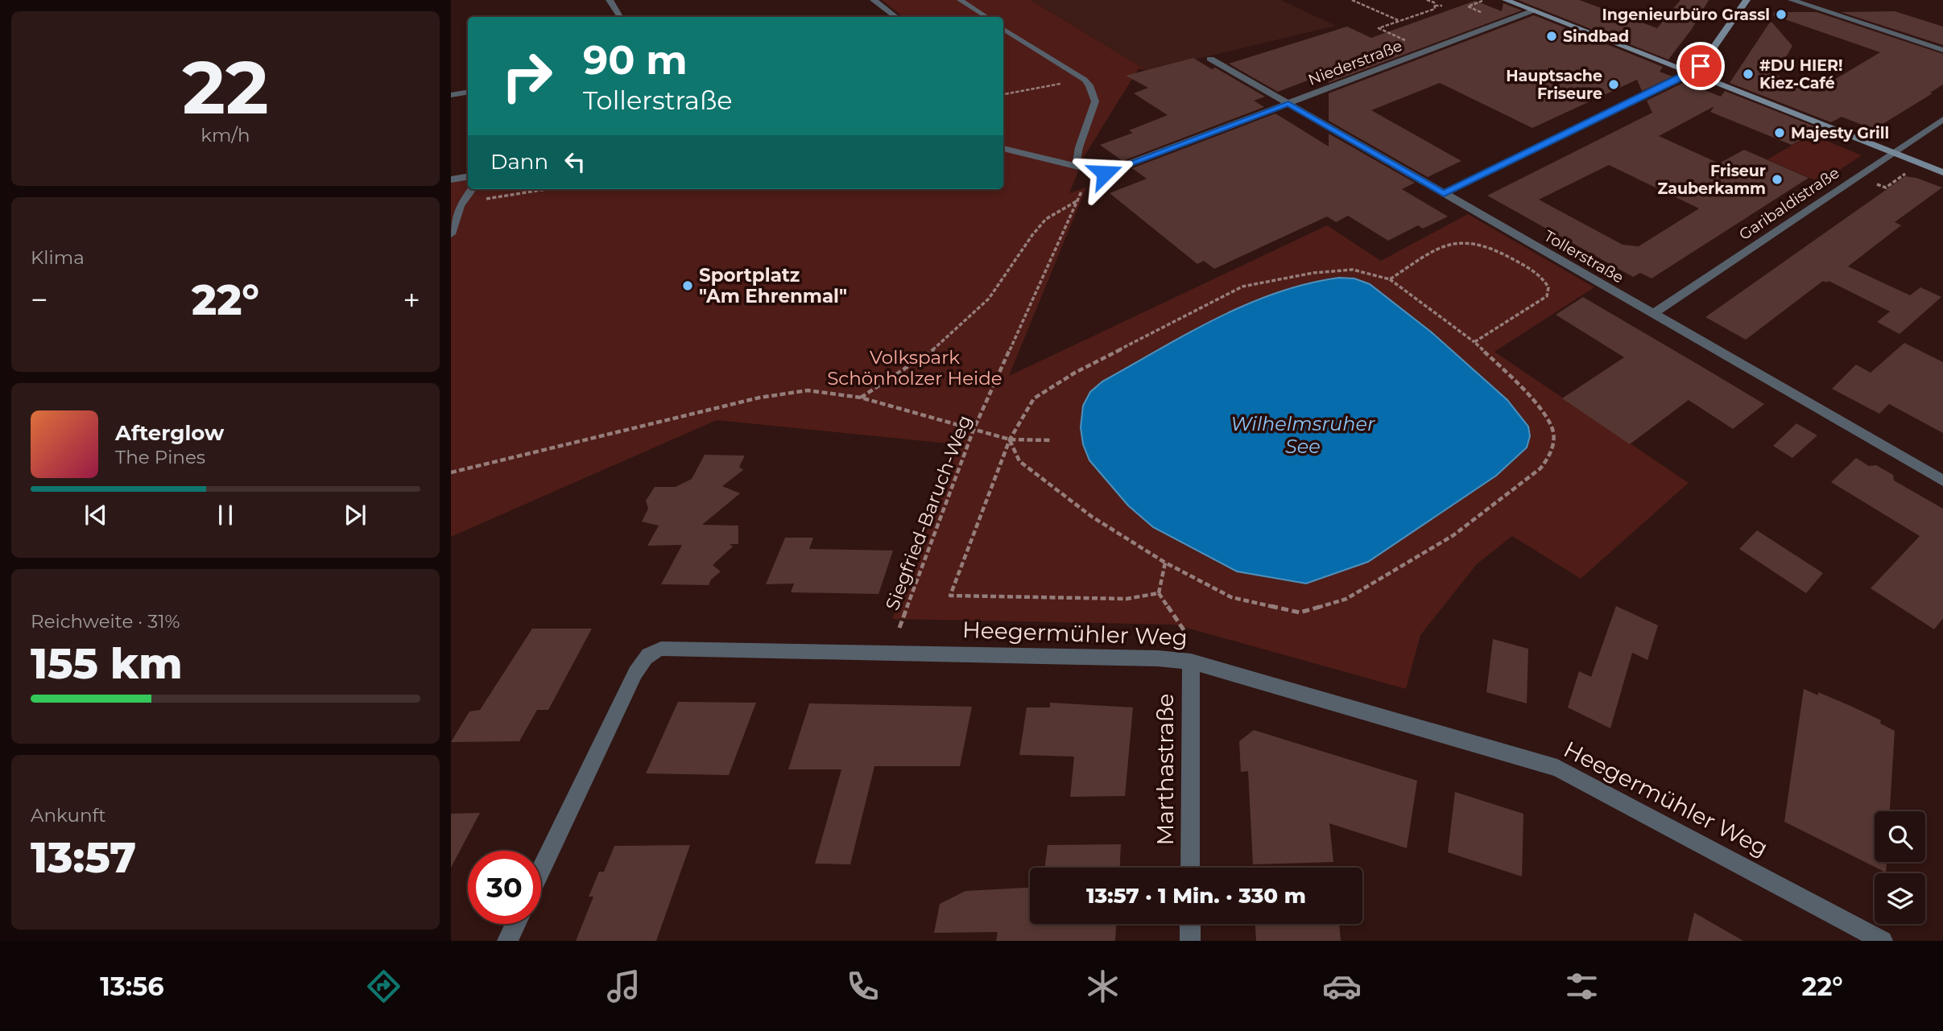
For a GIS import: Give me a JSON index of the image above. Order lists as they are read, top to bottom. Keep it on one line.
{"streets":{"street":["Niederstraße","Garibaldistraße","Tollerstraße","Heegermühler Weg","Marthastraße"],"path":["Siegfried-Baruch-Weg"]},"crossings":[["Niederstraße","Tollerstraße"],["Garibaldistraße","Tollerstraße"],["Heegermühler Weg","Marthastraße"]],"water":["Wilhelmsruher See"],"parks":["Volkspark Schönholzer Heide"],"places":["Ingenieurbüro Grassl","Sindbad","#DU HIER! Kiez-Café","Hauptsache Friseure","Majesty Grill","Friseur Zauberkamm","Sportplatz \"Am Ehrenmal\""],"page":{"tile":[["22","km/h"],"Klima",["Reichweite · 31%","155 km"],["Ankunft","13:57"]],"turn":["90 m","Tollerstraße"],"then":"Dann","heat":["−","22°","+"],"song":["Afterglow","The Pines"],"limit":"30","trip":"13:57 · 1 Min. · 330 m","tabs":["13:56","22°"]}}
